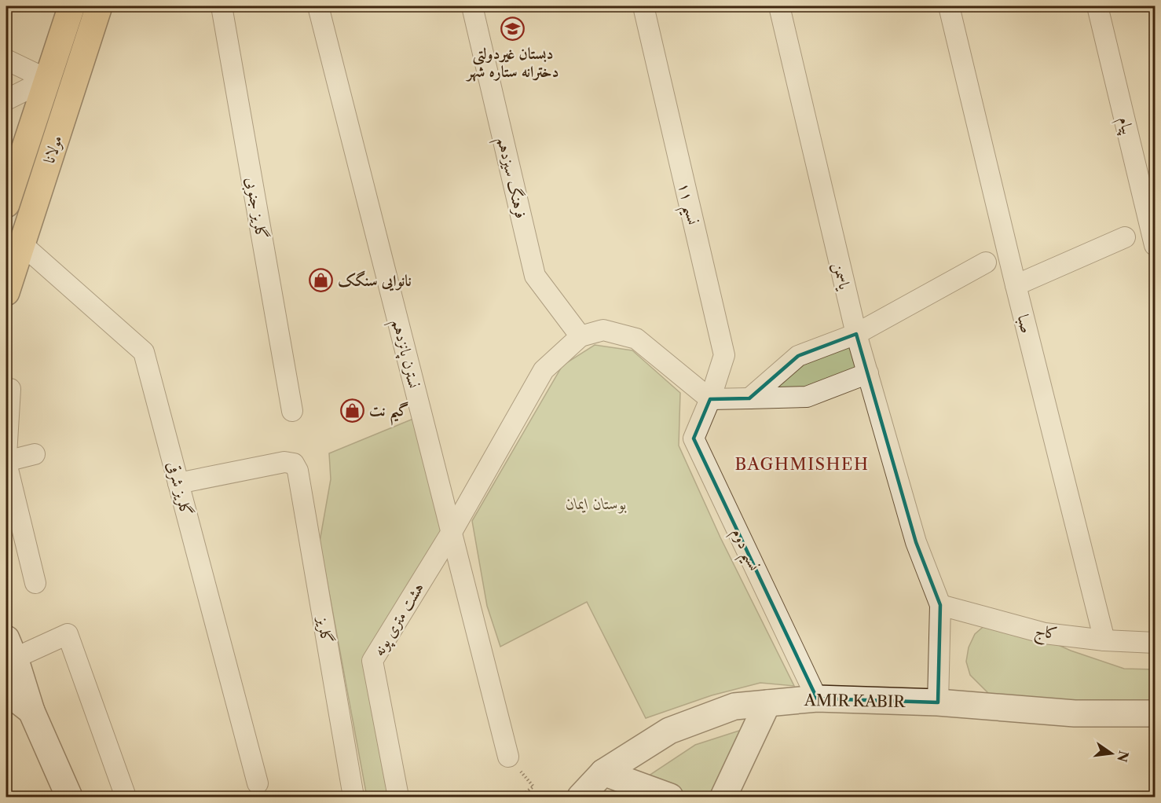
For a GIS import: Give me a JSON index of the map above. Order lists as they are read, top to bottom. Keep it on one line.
{"streets":{"main road":["مولانا","AMIR KABIR"],"street":["پیام","فرهنگ سیزدهم","نسیم ۱۱","گلریز جنوبی","یاسمن","صبا","نسترن پانزدهم","گلریز شرقی","نسیم دوم","هشت متری پونه","گلریز","کاج"]},"crossings":[["مولانا","گلریز شرقی"],["فرهنگ سیزدهم","هشت متری پونه"],["نسیم ۱۱","نسیم دوم"],["یاسمن","کاج"],["صبا","کاج"],["نسترن پانزدهم","هشت متری پونه"],["گلریز شرقی","گلریز"],["نسیم دوم","AMIR KABIR"]],"districts":["BAGHMISHEH"],"parks":["بوستان ایمان"],"places":{"school or university":["دبستان غیردولتی دخترانه ستاره شهر"],"shop":["نانوایی سنگک","گیم نت"]},"north":"right"}
